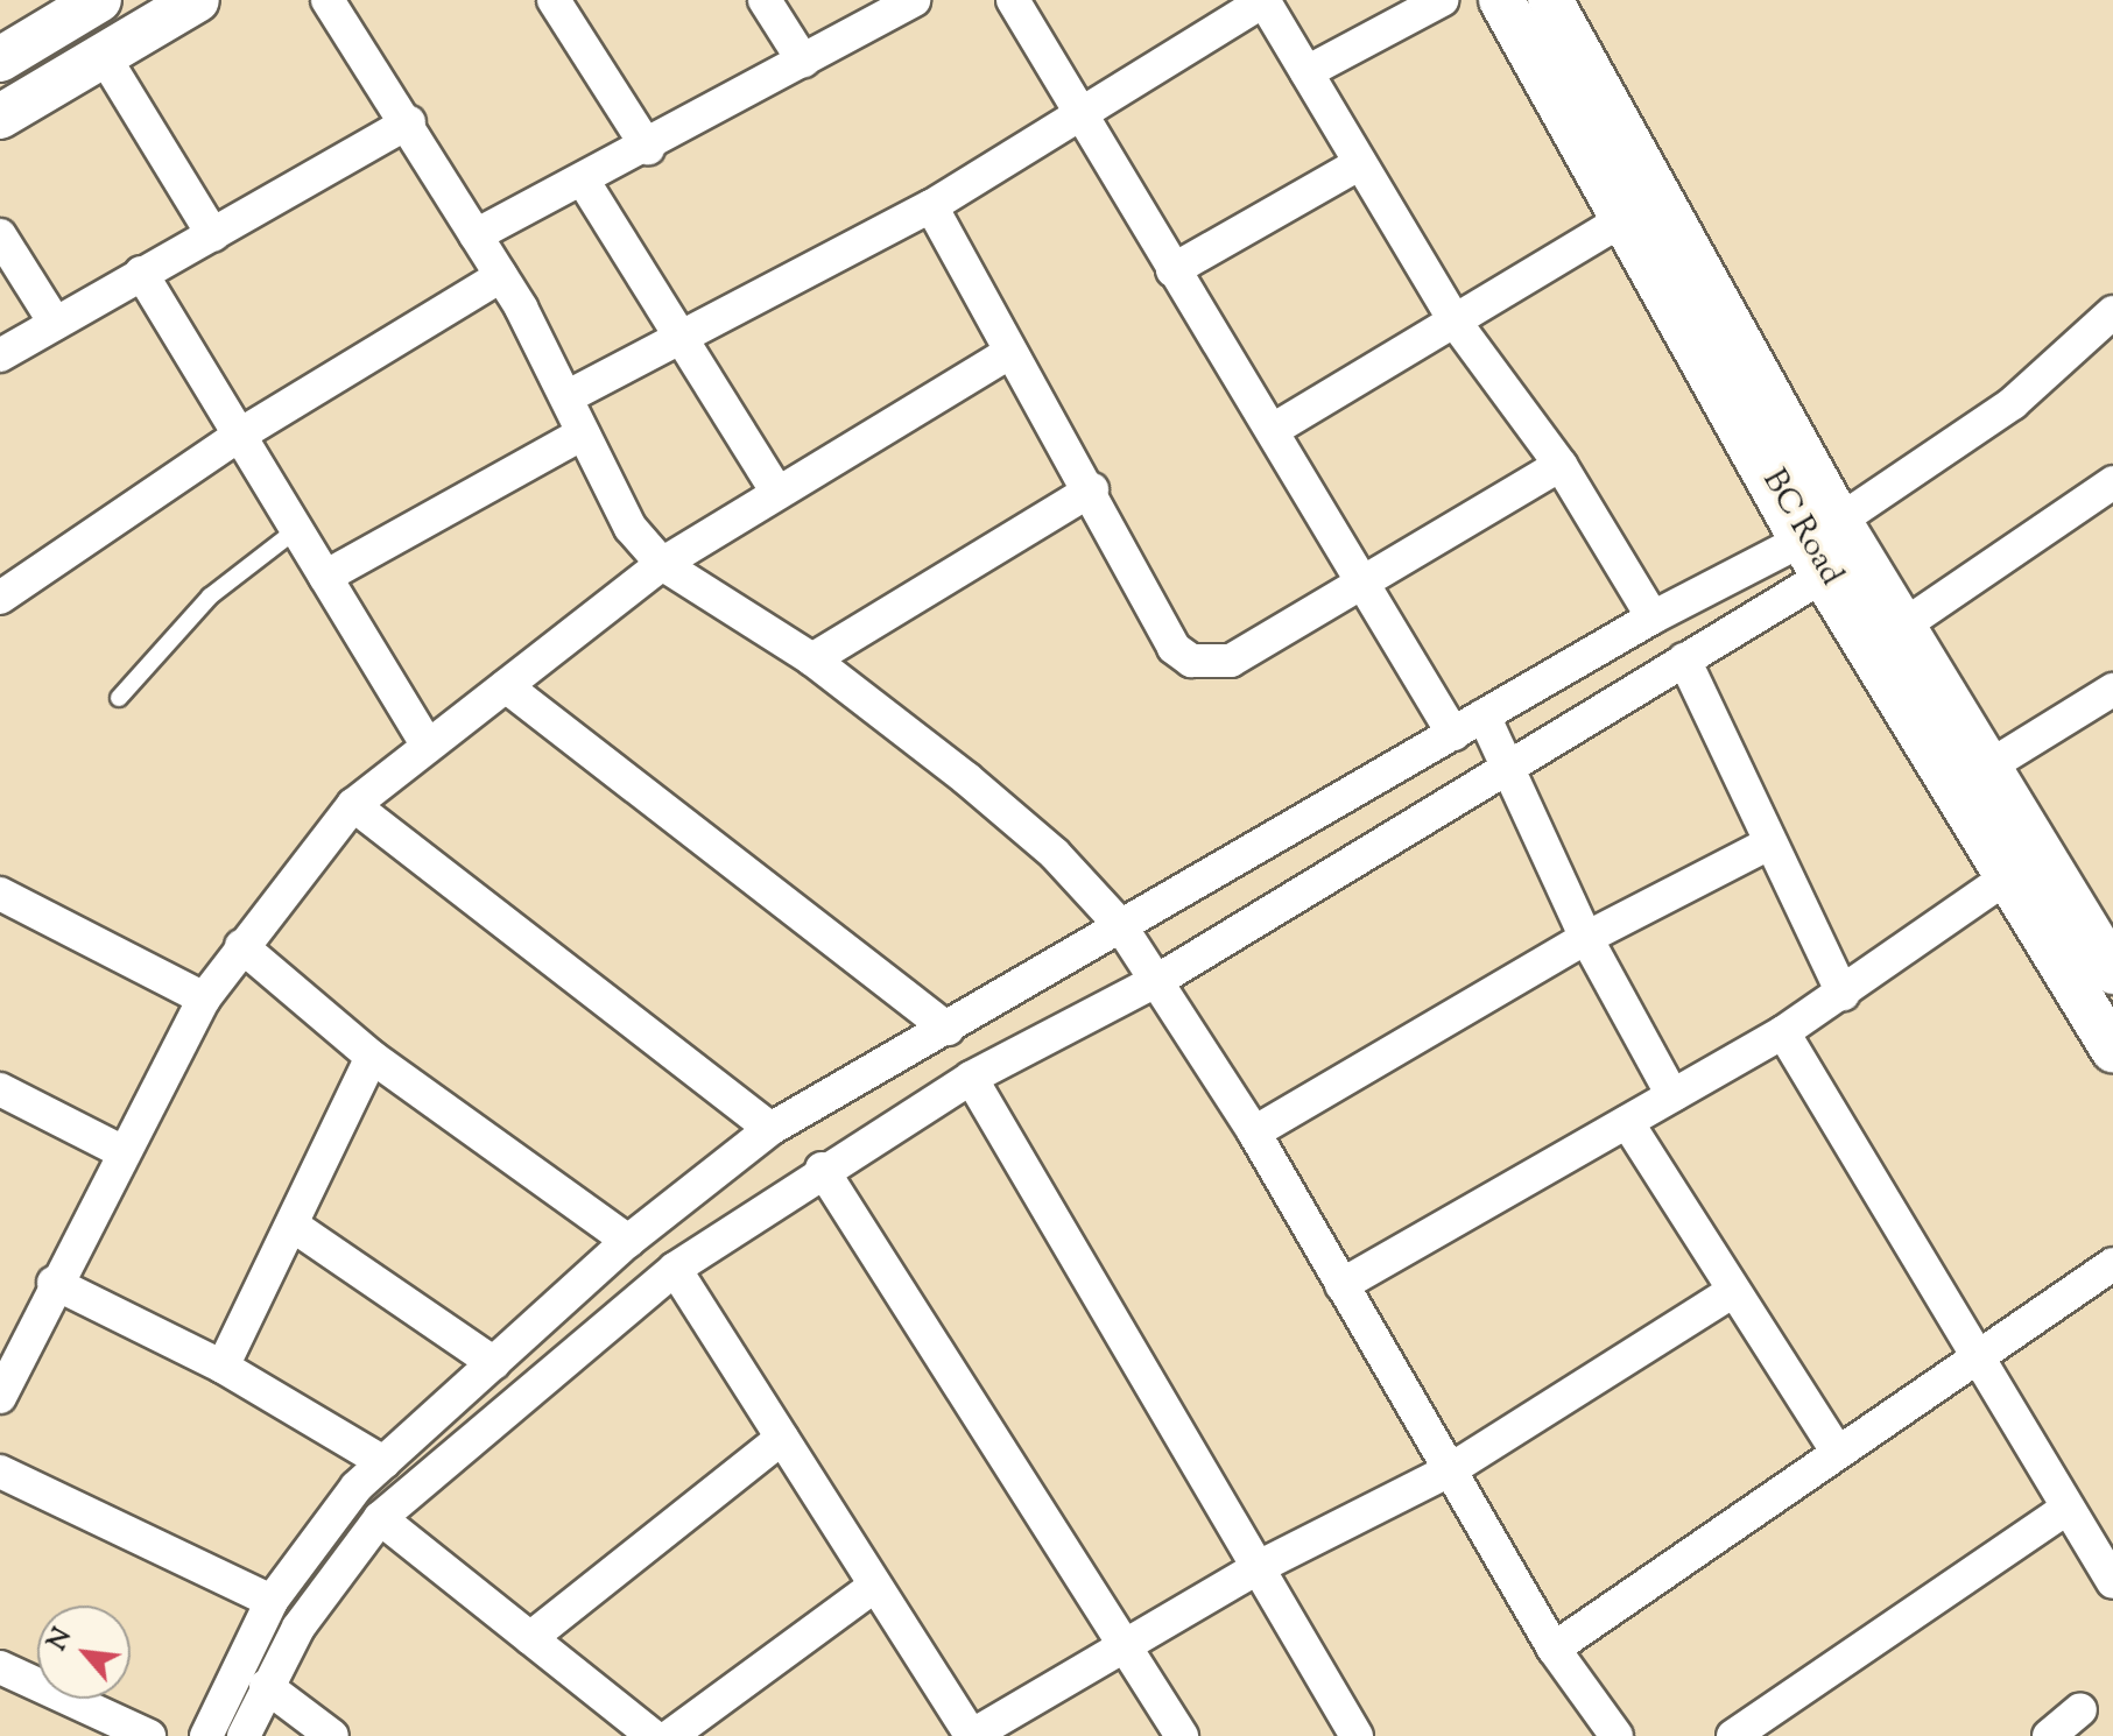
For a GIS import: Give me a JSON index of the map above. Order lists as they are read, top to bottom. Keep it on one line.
{"streets":{"street":["BC Road"]},"north":"top left"}
